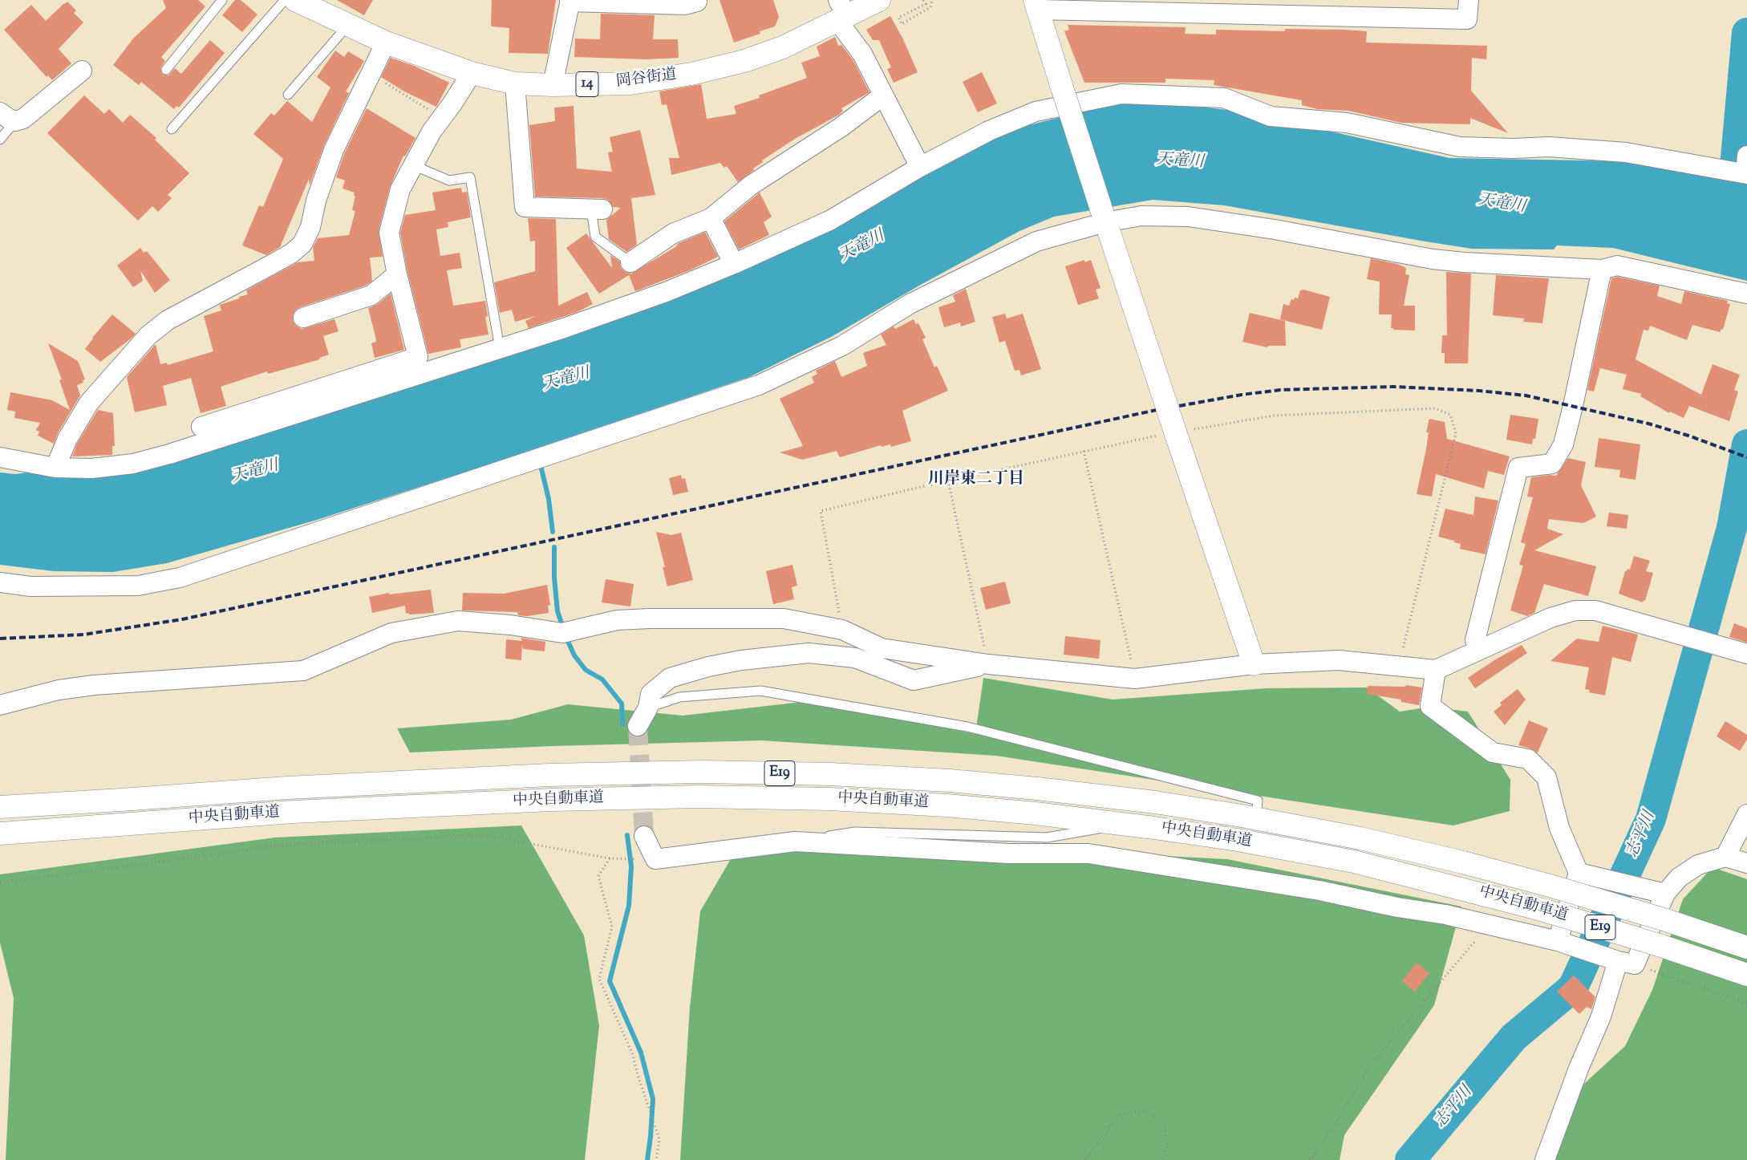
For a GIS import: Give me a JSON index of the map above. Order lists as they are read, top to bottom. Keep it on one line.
{"streets":{"main road":["岡谷街道","14","E19","中央自動車道"]},"districts":["川岸東二丁目"],"water":["天竜川","志平川"]}
